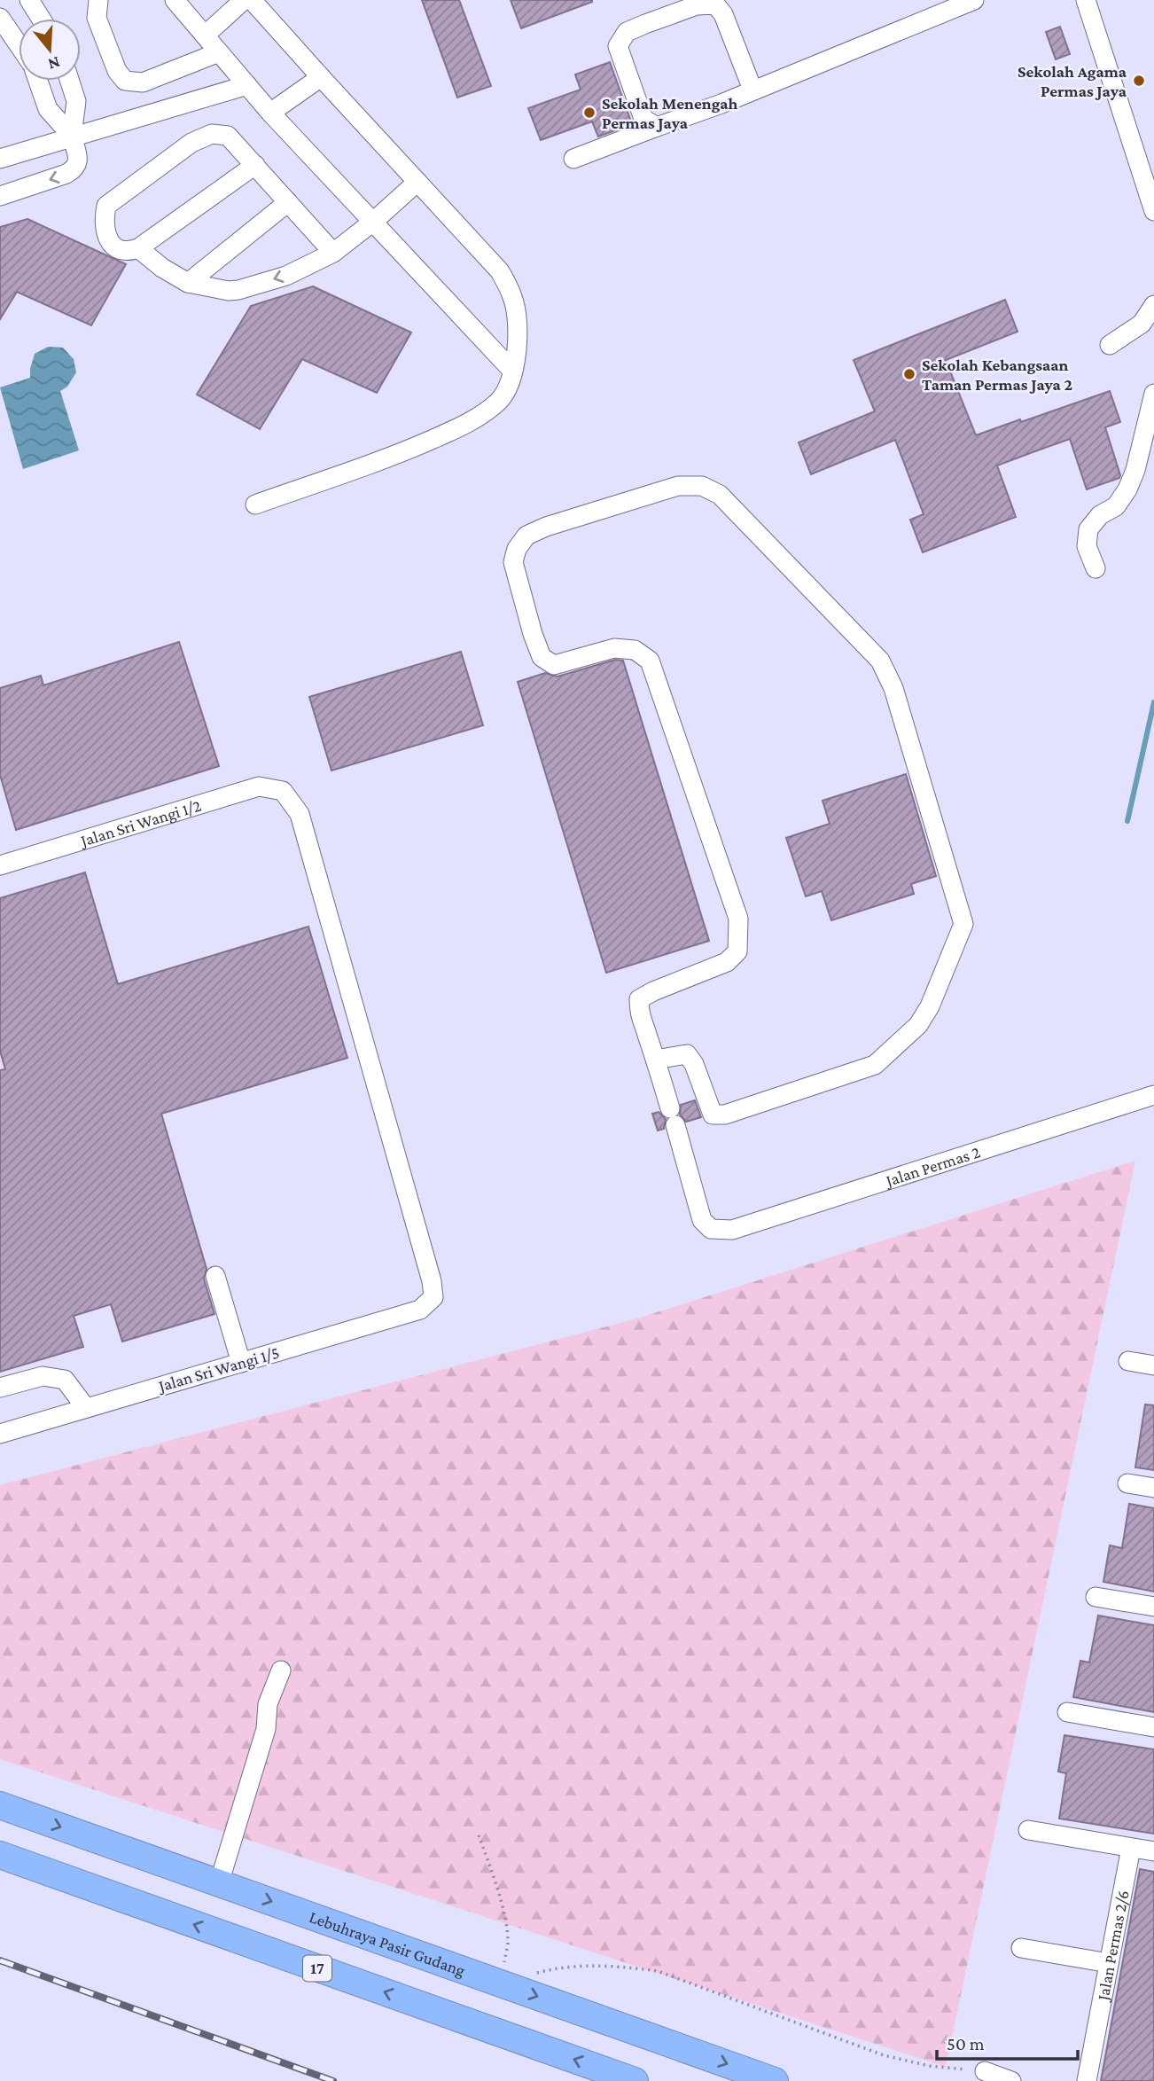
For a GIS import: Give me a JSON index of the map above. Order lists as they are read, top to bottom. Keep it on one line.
{"streets":{"highway":["Lebuhraya Pasir Gudang","17"],"street":["Jalan Sri Wangi 1/2","Jalan Permas 2","Jalan Sri Wangi 1/5","Jalan Permas 2/6"]},"crossings":[["Jalan Sri Wangi 1/2","Jalan Sri Wangi 1/5"]],"places":["Sekolah Agama Permas Jaya","Sekolah Menengah Permas Jaya","Sekolah Kebangsaan Taman Permas Jaya 2"],"scale_bar":"50 m","north":"bottom"}
